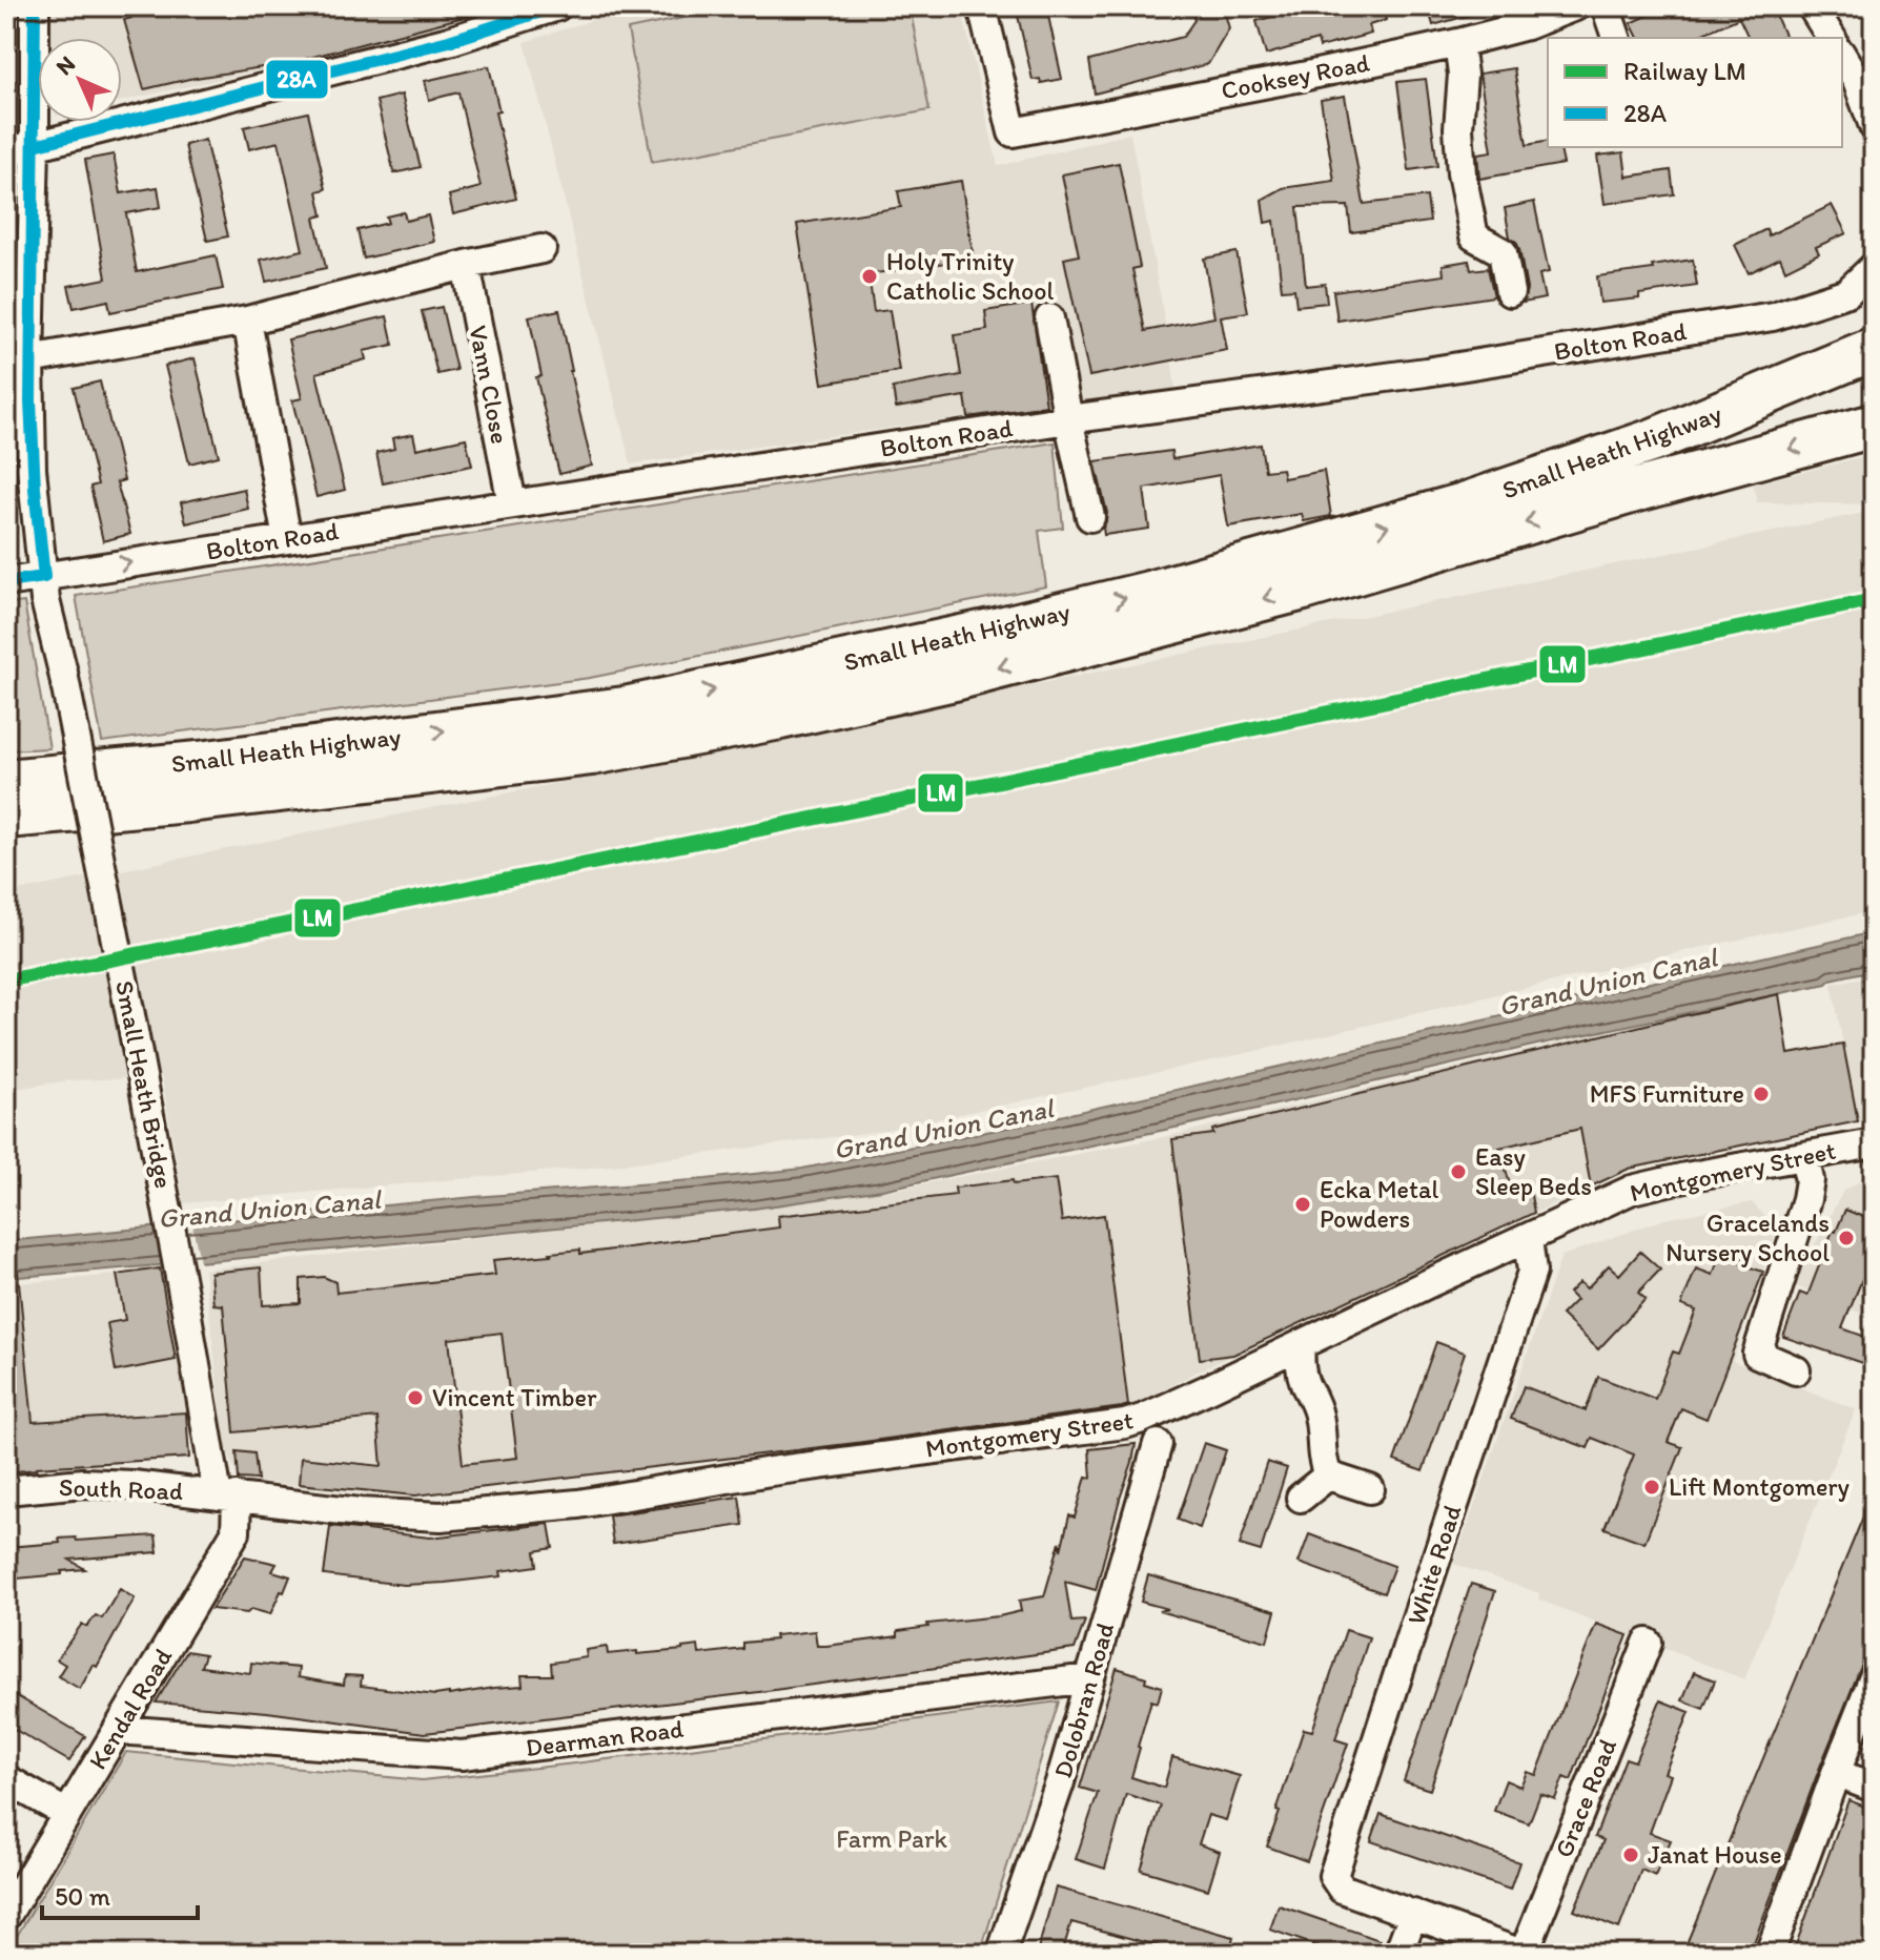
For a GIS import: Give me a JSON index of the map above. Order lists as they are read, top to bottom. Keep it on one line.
{"streets":{"highway":["Small Heath Highway"],"street":["Cooksey Road","Bolton Road","Vann Close","Small Heath Bridge","Montgomery Street","South Road","White Road","Dolobran Road","Kendal Road","Dearman Road","Grace Road"]},"crossings":[["Bolton Road","Vann Close"],["Bolton Road","Small Heath Bridge"],["Small Heath Bridge","Montgomery Street"],["Small Heath Bridge","South Road"],["Small Heath Bridge","Kendal Road"],["Montgomery Street","South Road"],["Montgomery Street","White Road"],["Montgomery Street","Kendal Road"],["South Road","Kendal Road"],["Dolobran Road","Dearman Road"],["Kendal Road","Dearman Road"]],"water":["Grand Union Canal"],"parks":["Farm Park"],"places":["Holy Trinity Catholic School","MFS Furniture","Easy Sleep Beds","Ecka Metal Powders","Gracelands Nursery School","Vincent Timber","Lift Montgomery","Janat House"],"lines":["transit line 28A","rail line LM"],"legend":["Railway LM","28A"],"scale_bar":"50 m","north":"top left"}
